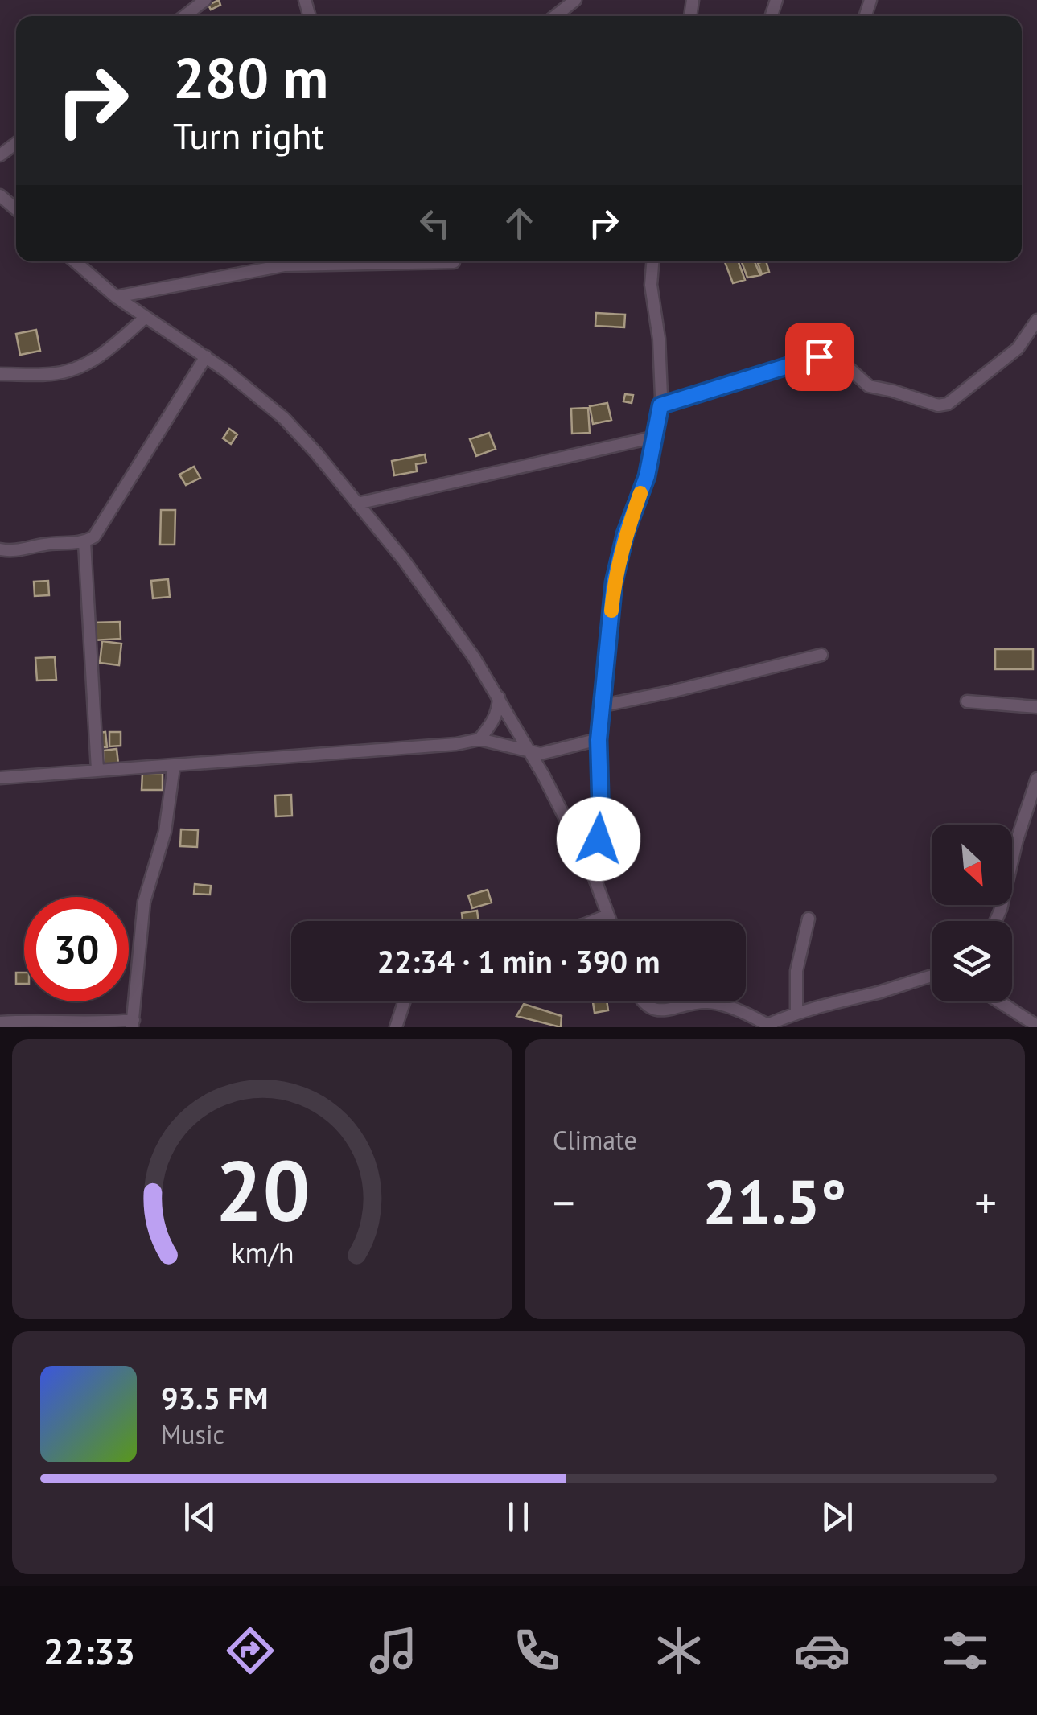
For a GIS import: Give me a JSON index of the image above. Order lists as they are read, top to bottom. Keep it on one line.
{"north":"bottom right","page":{"turn":["280 m","Turn right"],"limit":"30","trip":"22:34 · 1 min · 390 m","tile":"Climate","heat":["−","21.5°","+"],"song":["93.5 FM","Music"],"tabs":"22:33","gauge":["20","km/h"]}}
